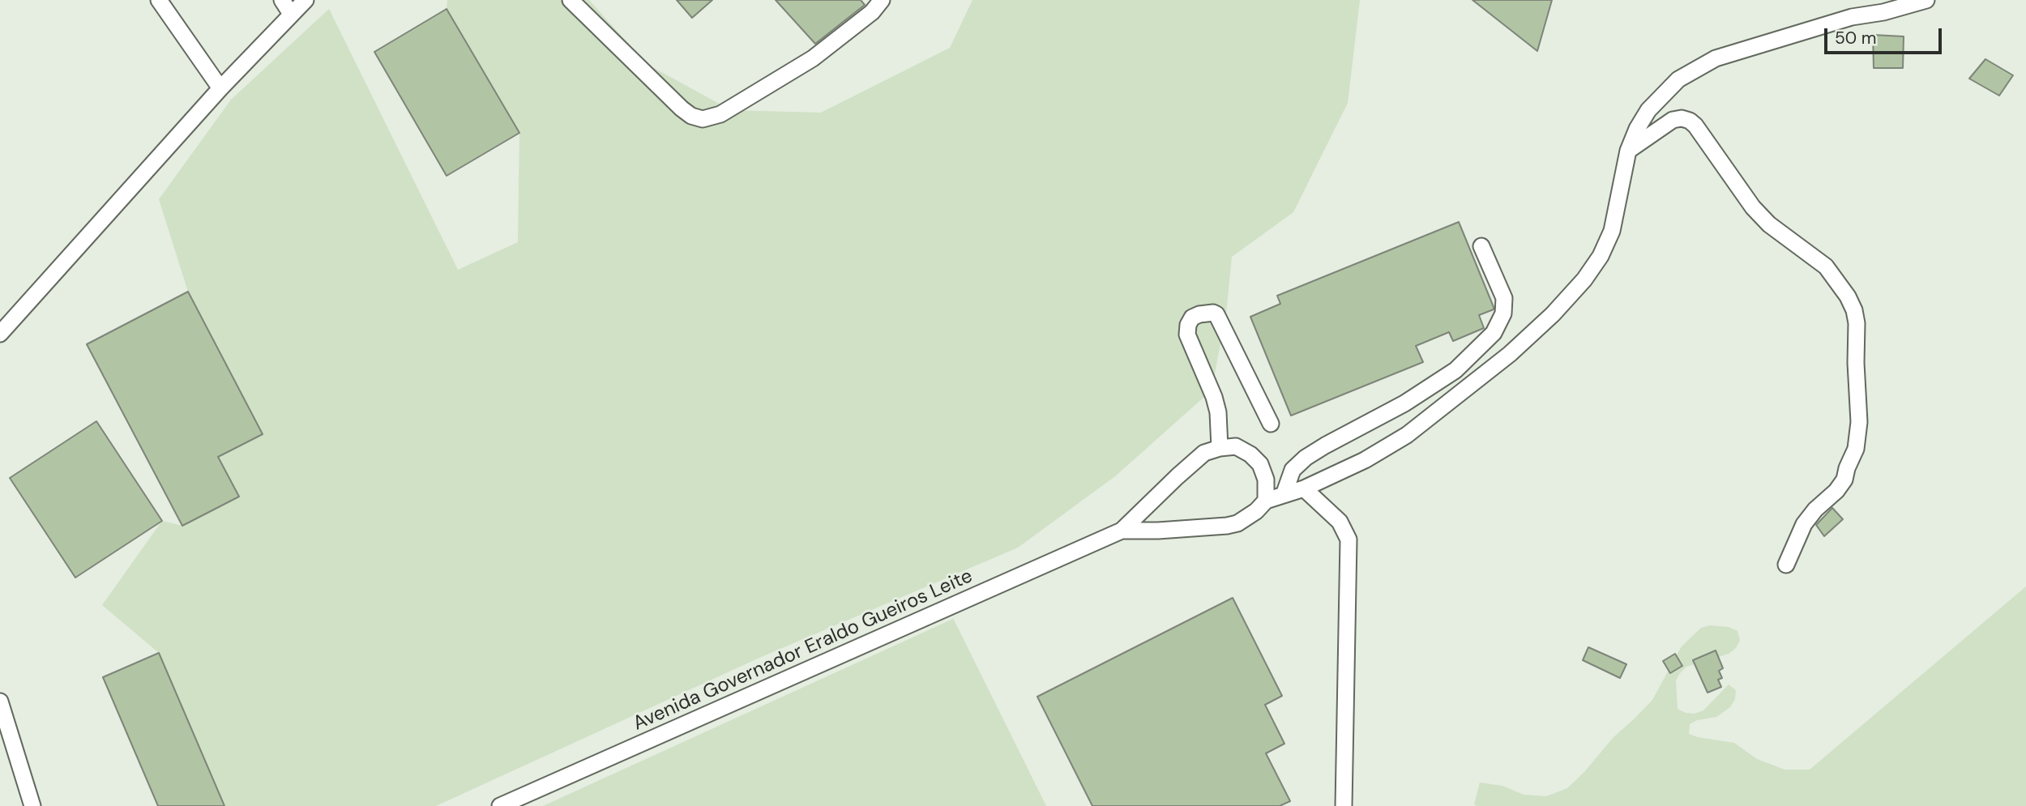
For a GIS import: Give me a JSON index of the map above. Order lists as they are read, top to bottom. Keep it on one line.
{"streets":{"street":["Avenida Governador Eraldo Gueiros Leite"]},"scale_bar":"50 m"}
